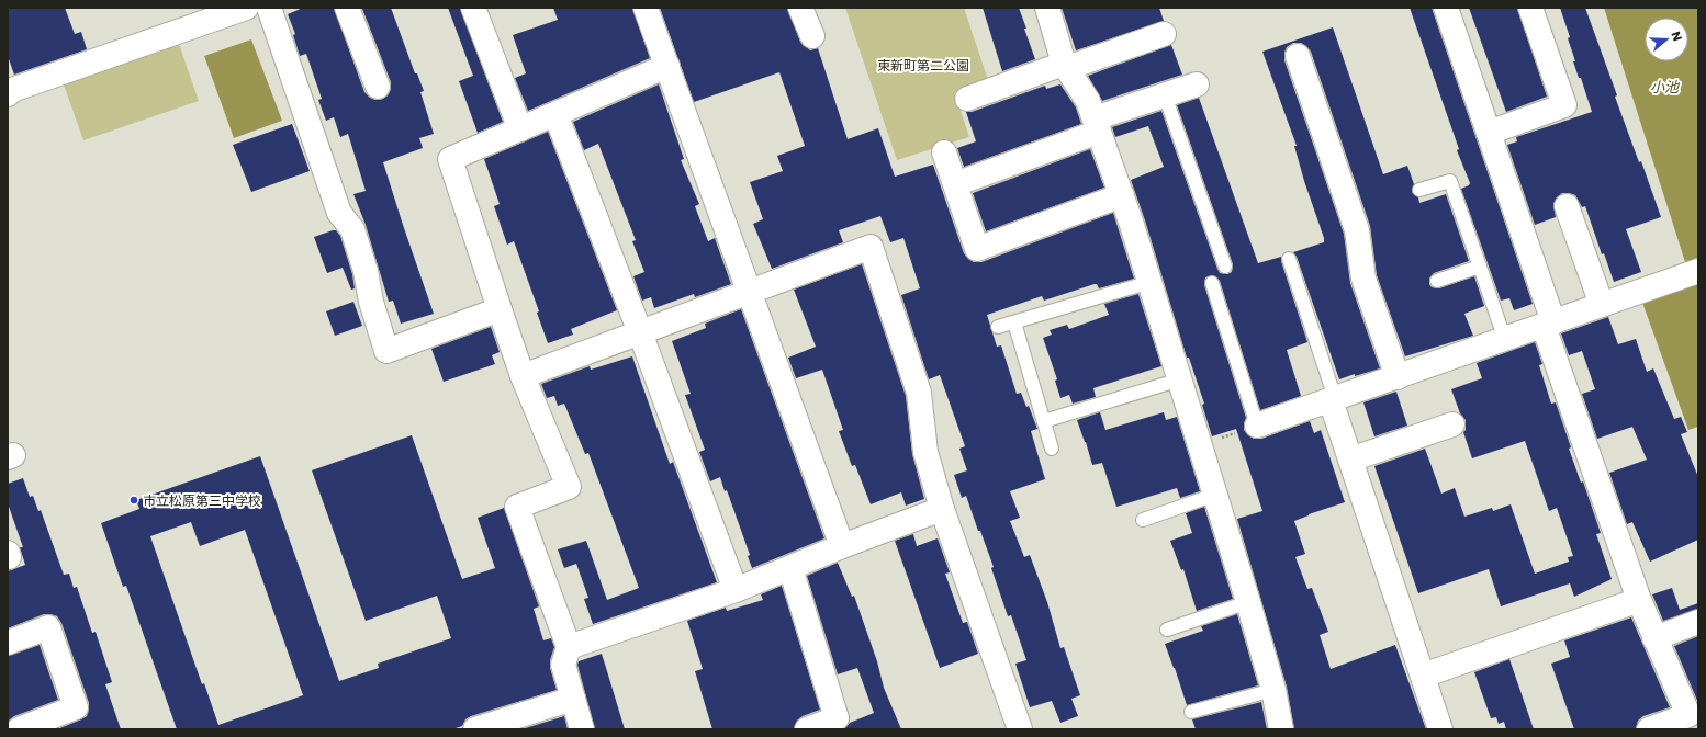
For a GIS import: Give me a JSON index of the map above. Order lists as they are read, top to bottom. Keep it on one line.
{"water":["小池"],"parks":["東新町第二公園"],"places":["市立松原第三中学校"],"north":"right"}
